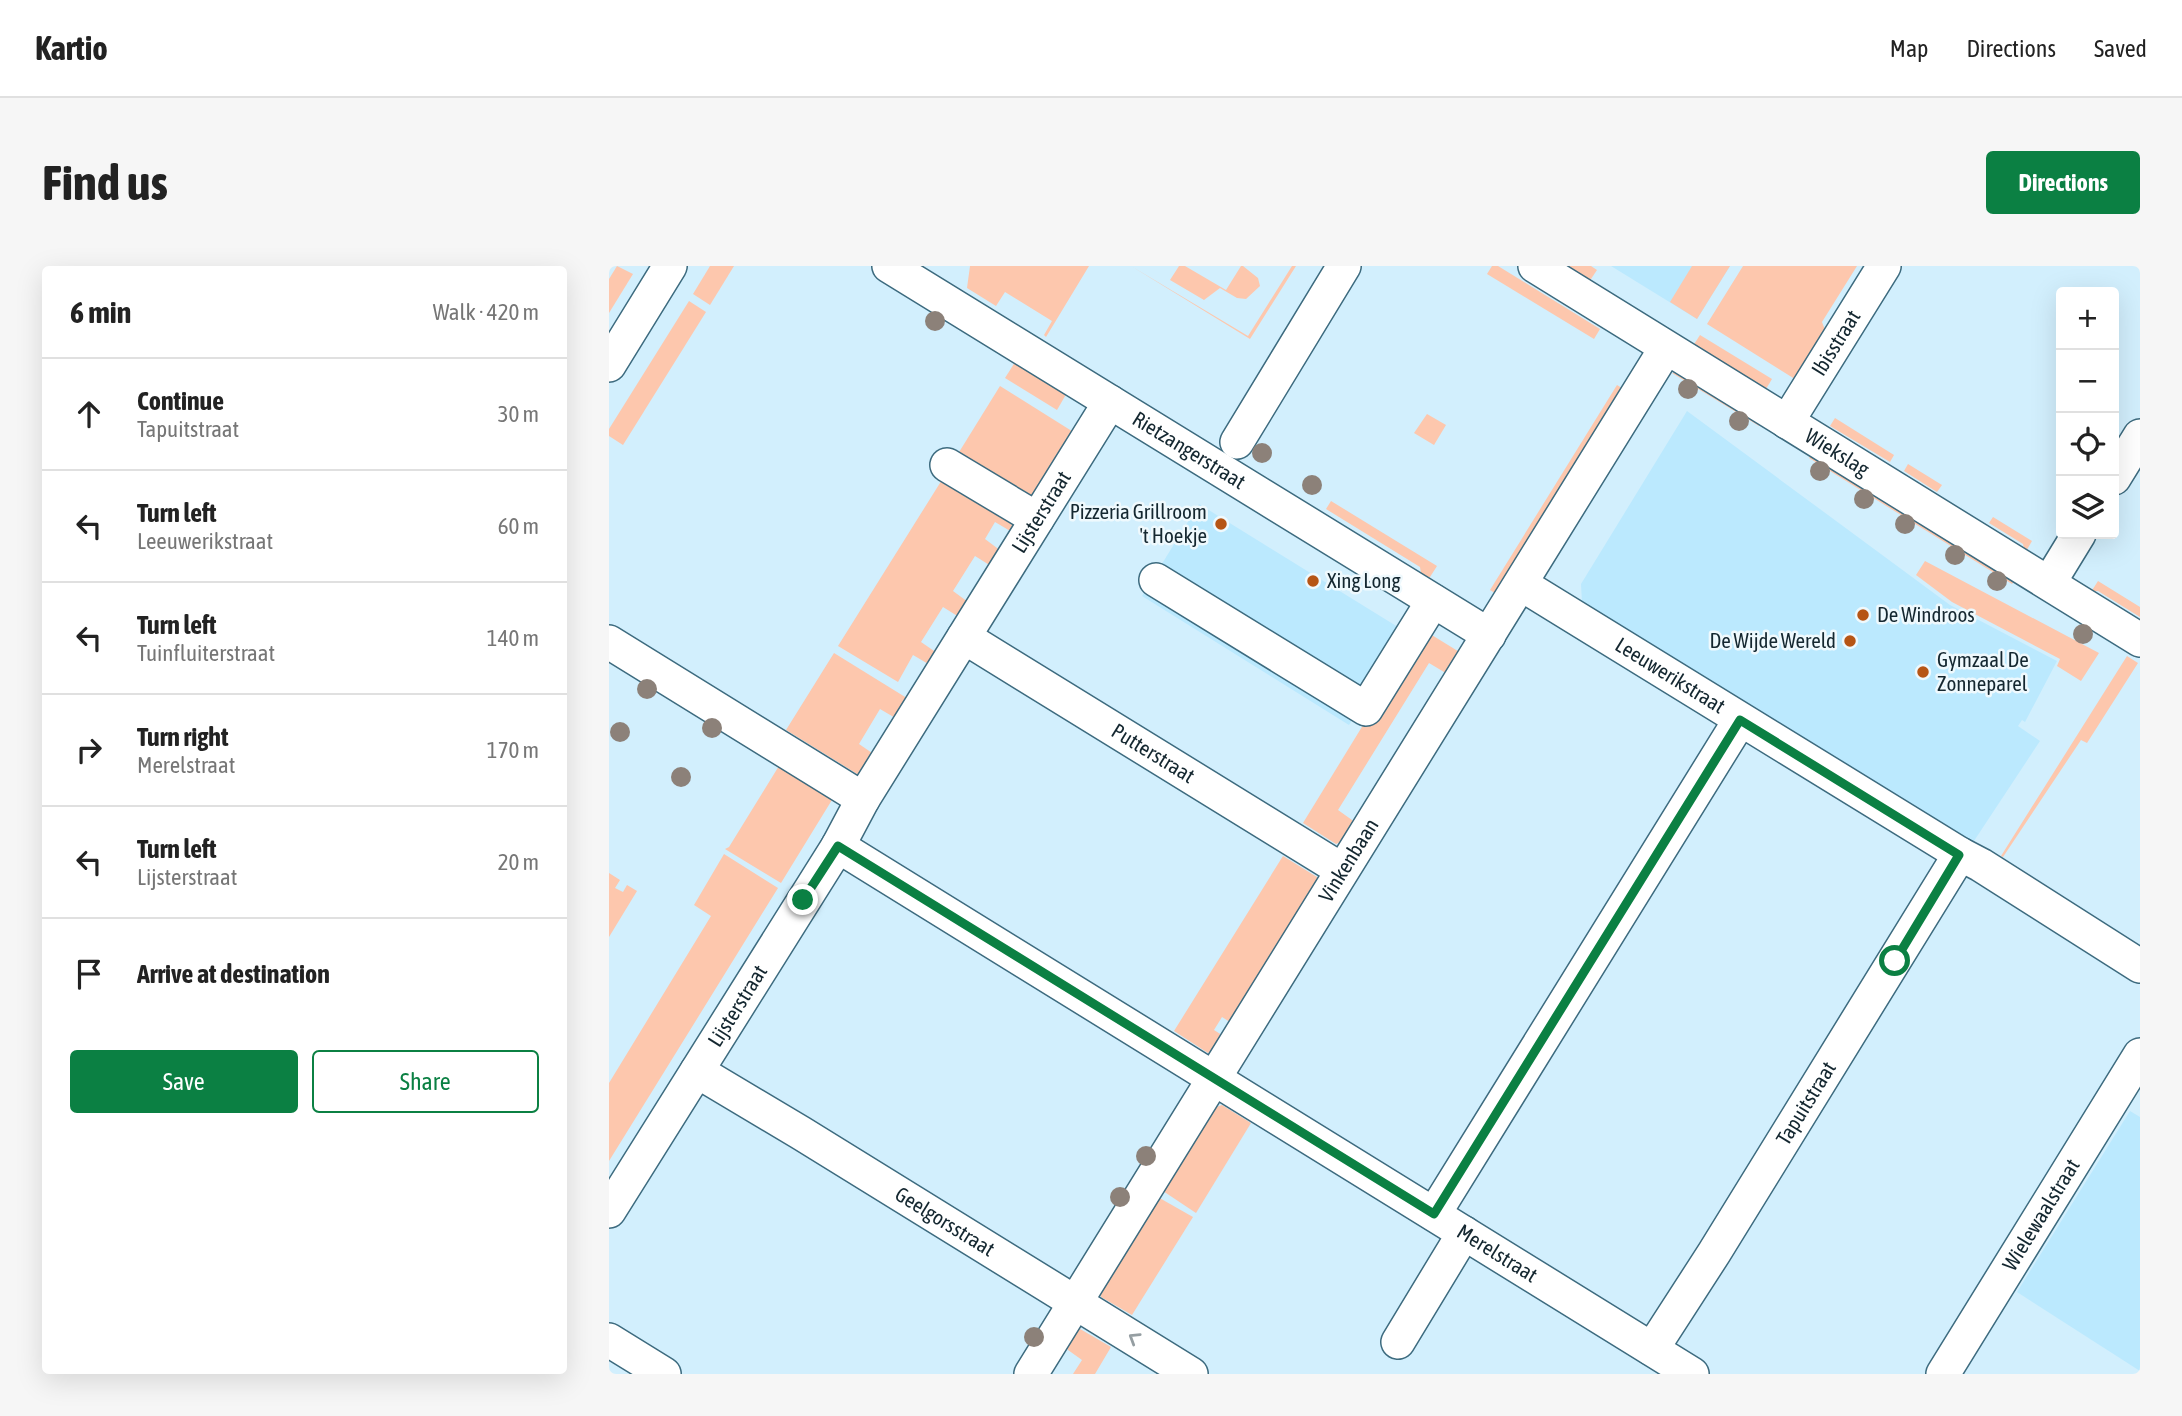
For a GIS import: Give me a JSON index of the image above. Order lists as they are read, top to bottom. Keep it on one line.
{"streets":{"street":["Ibisstraat","Rietzangerstraat","Wiekslag","Lijsterstraat","Leeuwerikstraat","Putterstraat","Vinkenbaan","Tapuitstraat","Wielewaalstraat","Geelgorsstraat","Merelstraat"]},"crossings":[["Ibisstraat","Wiekslag"],["Rietzangerstraat","Lijsterstraat"],["Rietzangerstraat","Vinkenbaan"],["Wiekslag","Vinkenbaan"],["Lijsterstraat","Putterstraat"],["Lijsterstraat","Geelgorsstraat"],["Lijsterstraat","Merelstraat"],["Leeuwerikstraat","Vinkenbaan"],["Leeuwerikstraat","Tapuitstraat"],["Putterstraat","Vinkenbaan"],["Vinkenbaan","Geelgorsstraat"],["Vinkenbaan","Merelstraat"],["Tapuitstraat","Merelstraat"]],"places":["Pizzeria Grillroom 't Hoekje","Xing Long","De Windroos","De Wijde Wereld","Gymzaal De Zonneparel"],"page":{"header":"Kartio","nav":["Map","Directions","Saved"],"buttons":["Directions",["Save","Share"]],"title":"Find us","heading":["6 min","Walk · 420 m"],"map_buttons":["+","−"],"list":[["Continue","Tapuitstraat","30 m"],["Turn left","Leeuwerikstraat","60 m"],["Turn left","Tuinfluiterstraat","140 m"],["Turn right","Merelstraat","170 m"],["Turn left","Lijsterstraat","20 m"],"Arrive at destination"]}}
